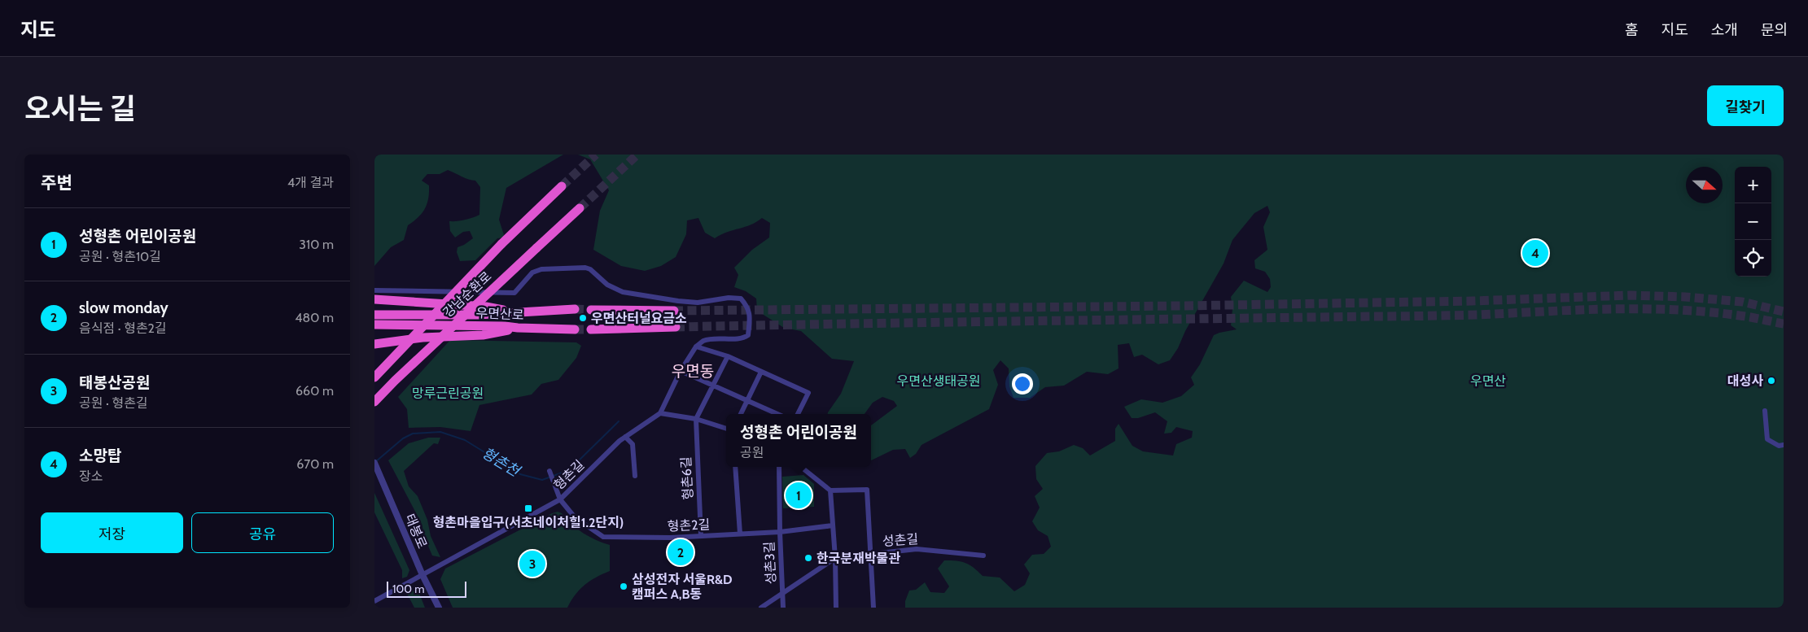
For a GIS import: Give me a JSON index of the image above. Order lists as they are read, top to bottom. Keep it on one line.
{"streets":{"highway":["강남순환로","우면산로"],"street":["형촌길","형촌6길","형촌2길","태봉로","성촌길","성촌3길"]},"crossings":[["형촌길","형촌2길"],["형촌길","태봉로"],["형촌6길","형촌2길"],["형촌2길","성촌3길"],["성촌길","성촌3길"]],"districts":["우면동"],"water":["형촌천"],"parks":["우면산생태공원","우면산","망루근린공원"],"places":{"other":["우면산터널요금소","대성사","한국분재박물관","삼성전자 서울R&D 캠퍼스 A,B동"],"transit":["형촌마을입구(서초네이처힐1.2단지)"]},"scale_bar":"100 m","north":"right","page":{"header":"지도","nav":["홈","지도","소개","문의"],"title":"오시는 길","buttons":["길찾기",["저장","공유"]],"heading":["주변","4개 결과"],"map_buttons":["+","−"],"list":[{"mark":"1","name":"성형촌 어린이공원","note":"공원 · 형촌10길","value":"310 m"},{"mark":"2","name":"slow monday","note":"음식점 · 형촌2길","value":"480 m"},{"mark":"3","name":"태봉산공원","note":"공원 · 형촌길","value":"660 m"},{"mark":"4","name":"소망탑","note":"장소","value":"670 m"}],"pins":["4","1","2","3"],"popup":["성형촌 어린이공원","공원"],"scale":"100 m"}}
